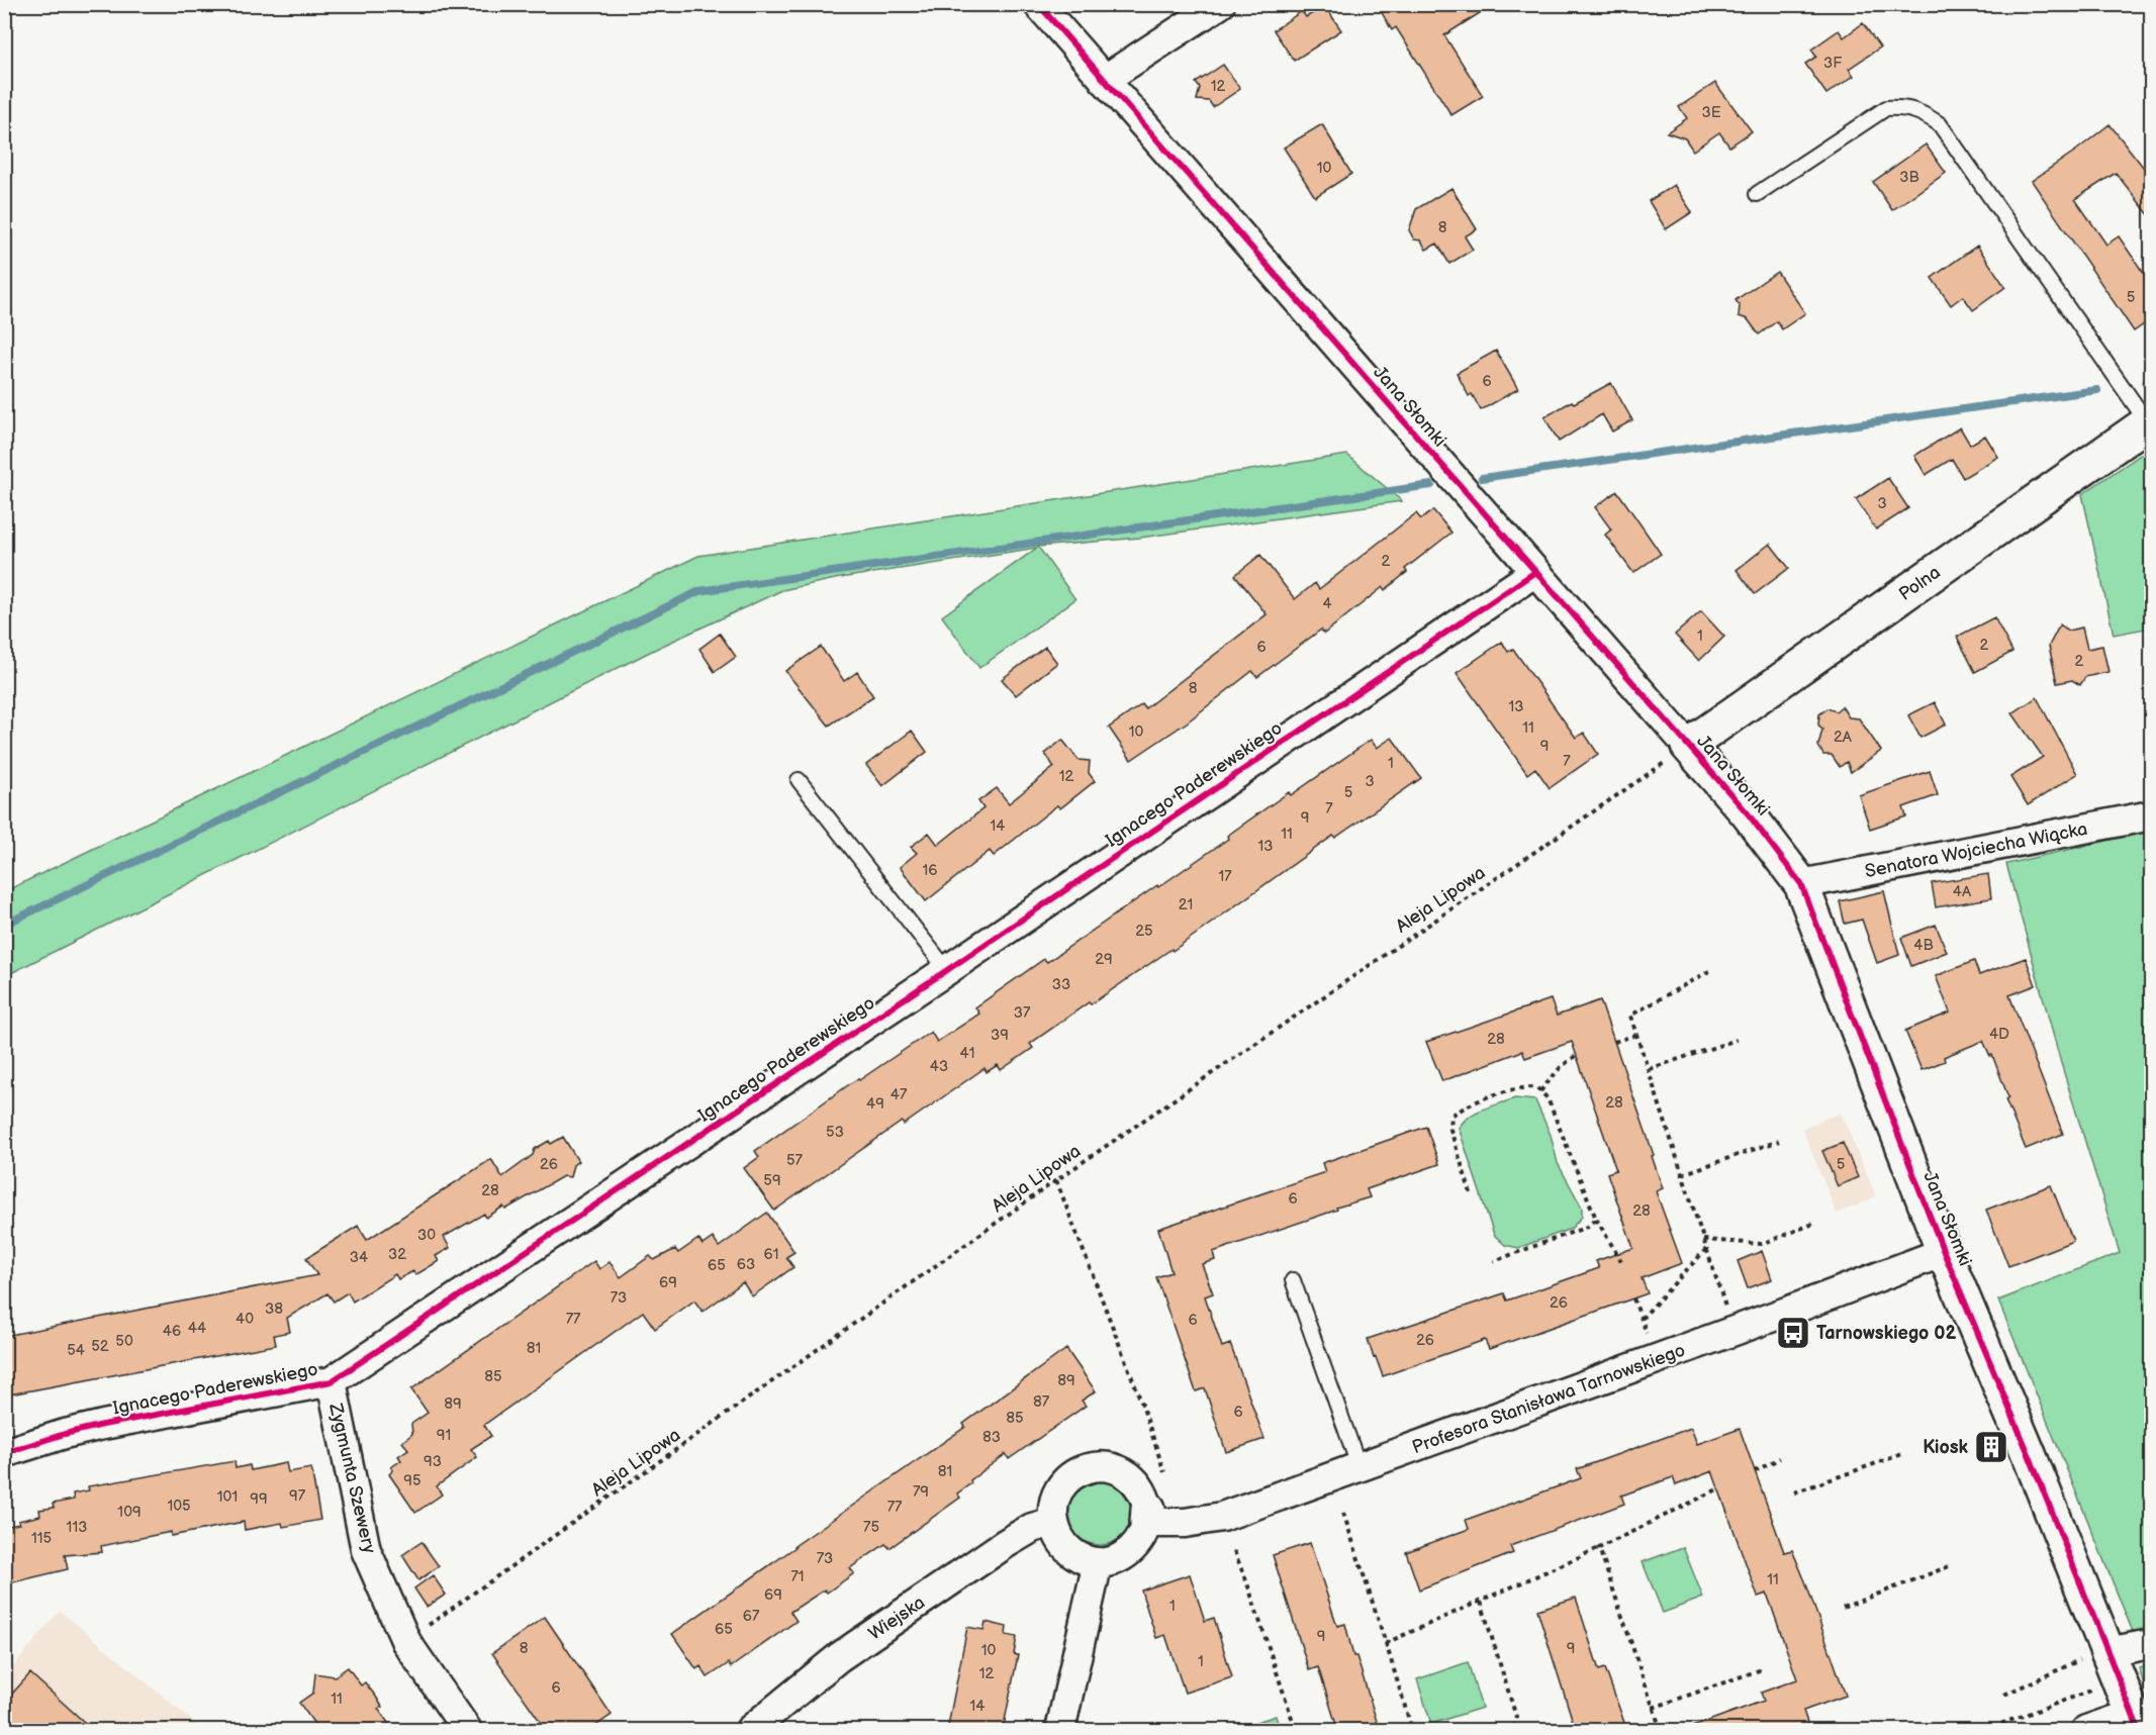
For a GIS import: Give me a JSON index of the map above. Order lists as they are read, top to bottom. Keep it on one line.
{"streets":{"street":["Jana Słomki","Polna","Ignacego Paderewskiego","Senatora Wojciecha Wiącka","Profesora Stanisława Tarnowskiego","Zygmunta Szewery","Wiejska"],"path":["Aleja Lipowa"]},"crossings":[["Jana Słomki","Polna"],["Jana Słomki","Ignacego Paderewskiego"],["Jana Słomki","Senatora Wojciecha Wiącka"],["Jana Słomki","Aleja Lipowa"],["Jana Słomki","Profesora Stanisława Tarnowskiego"],["Polna","Aleja Lipowa"],["Ignacego Paderewskiego","Zygmunta Szewery"],["Aleja Lipowa","Zygmunta Szewery"],["Profesora Stanisława Tarnowskiego","Wiejska"]],"places":{"bus stop":["Tarnowskiego 02"],"building":["Kiosk"]},"house_numbers":["3F","12","3E","10","3B","8","5","6","3","2","4","1","2","6","2","8","13","11","10","2A","9","7","1","12","3","5","7","9","14","11","13","16","17","4A","21","25","4B","29","33","37","4D","39","28","41","43","47","28","49","53","57","26","5","59","28","6","28","30","32","61","34","63","65","69","73","26","38","40","77","6","44","46","26","50","52","81","54","85","89","87","89","6","85","91","83","93","81","95","79","97","101","99","105","77","109","113","75","115","73","71","11","69","1","67","65","9","8","9","10","1","12","6","11","14"]}
